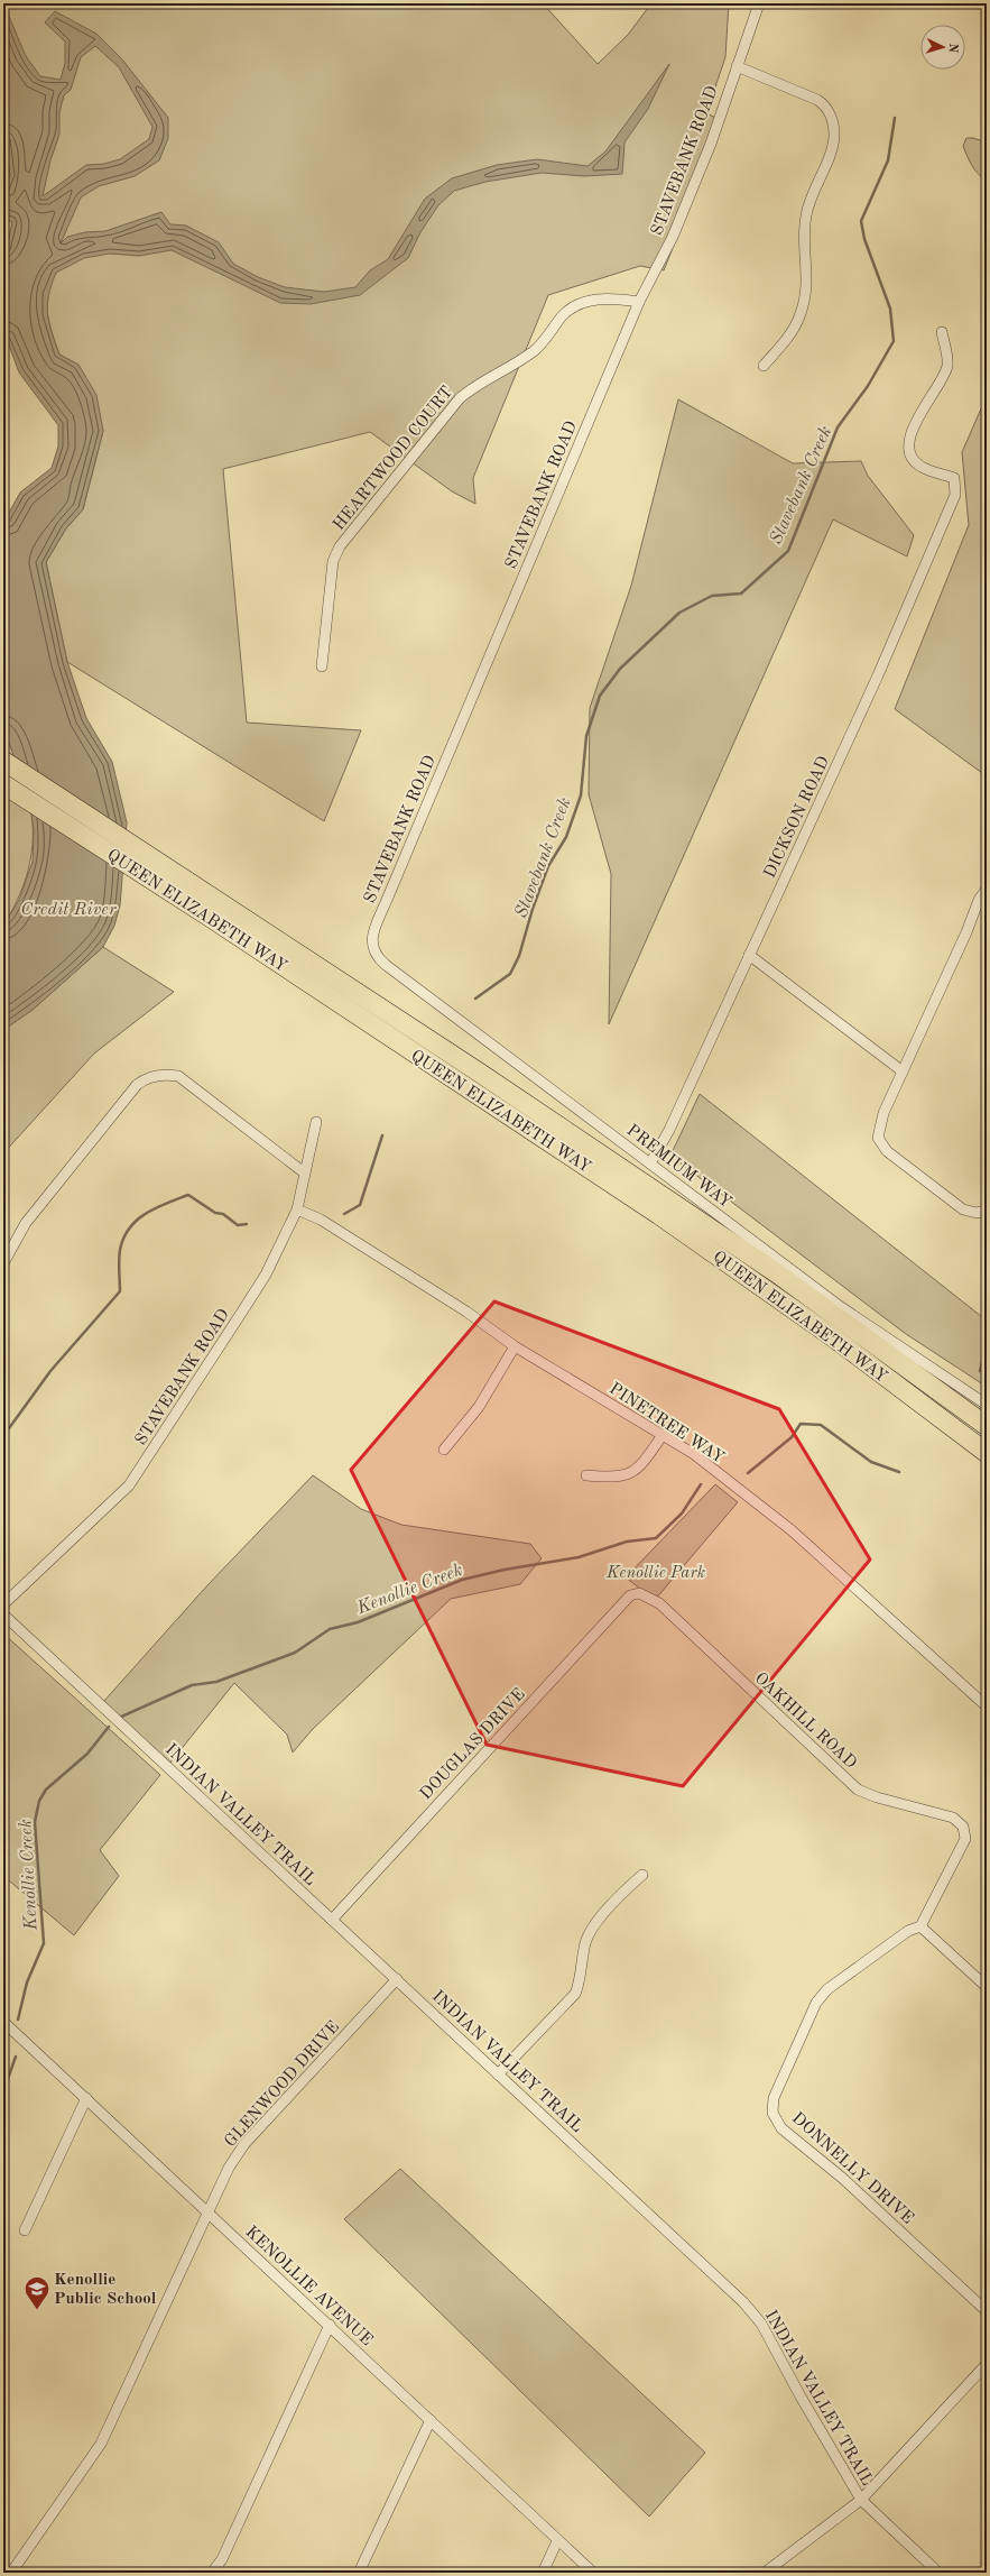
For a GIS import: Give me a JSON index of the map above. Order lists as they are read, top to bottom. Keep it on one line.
{"streets":{"highway":["QUEEN ELIZABETH WAY"],"street":["STAVEBANK ROAD","HEARTWOOD COURT","DICKSON ROAD","PREMIUM WAY","PINETREE WAY","OAKHILL ROAD","DOUGLAS DRIVE","INDIAN VALLEY TRAIL","GLENWOOD DRIVE","DONNELLY DRIVE","KENOLLIE AVENUE"]},"crossings":[["STAVEBANK ROAD","HEARTWOOD COURT"],["STAVEBANK ROAD","PREMIUM WAY"],["STAVEBANK ROAD","PINETREE WAY"],["DICKSON ROAD","PREMIUM WAY"],["OAKHILL ROAD","DOUGLAS DRIVE"],["OAKHILL ROAD","DONNELLY DRIVE"],["DOUGLAS DRIVE","INDIAN VALLEY TRAIL"],["INDIAN VALLEY TRAIL","GLENWOOD DRIVE"],["GLENWOOD DRIVE","KENOLLIE AVENUE"]],"water":["Stavebank Creek","Credit River","Kenollie Creek"],"parks":["Kenollie Park"],"places":{"school or university":["Kenollie Public School"]},"north":"right"}
